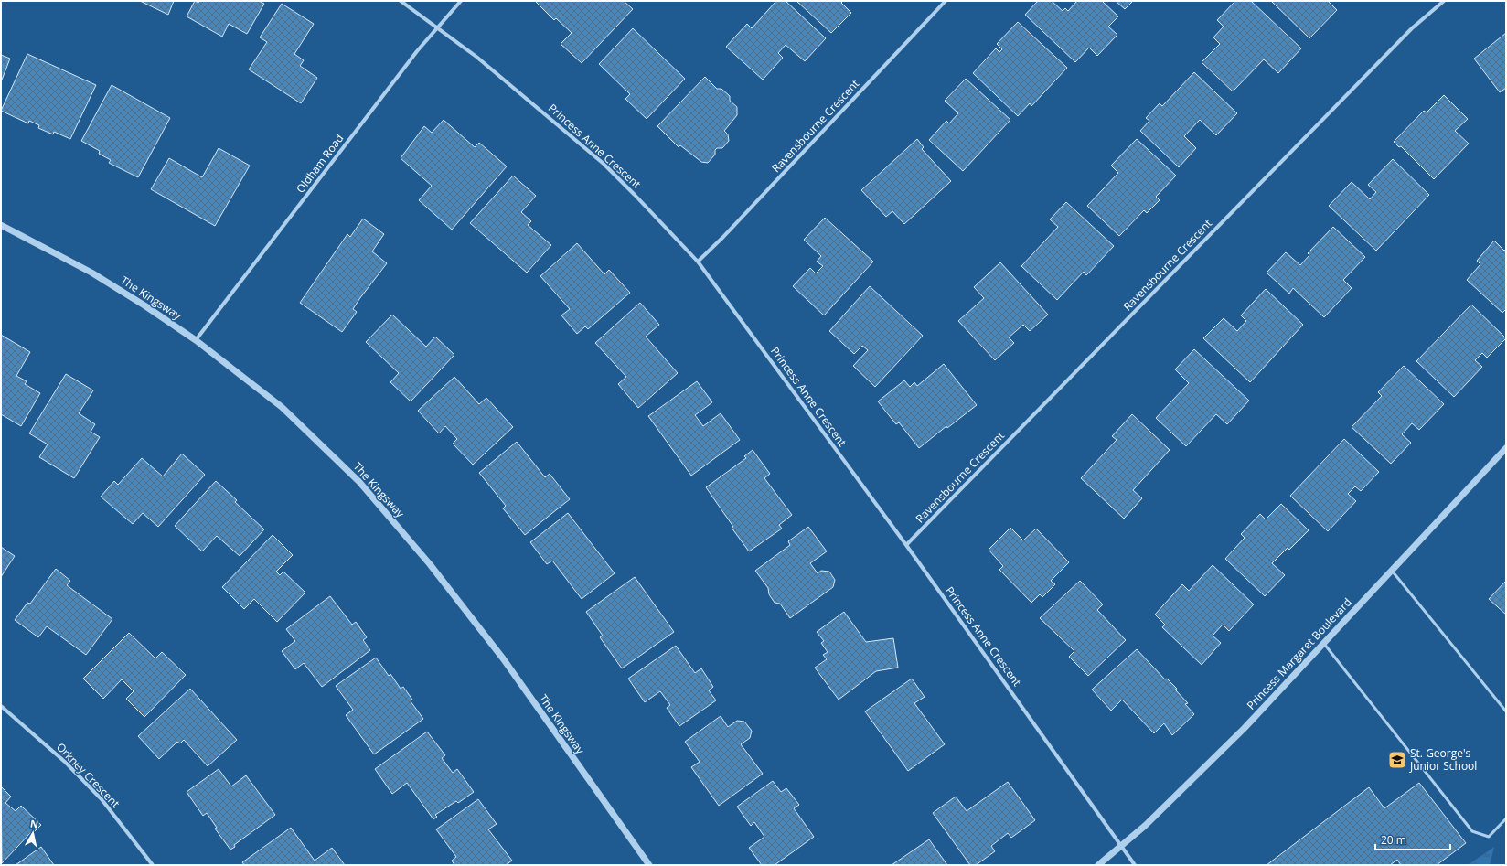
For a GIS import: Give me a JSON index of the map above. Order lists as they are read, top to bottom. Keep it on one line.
{"streets":{"street":["Ravensbourne Crescent","Princess Anne Crescent","Oldham Road","The Kingsway","Princess Margaret Boulevard","Orkney Crescent"]},"crossings":[["Ravensbourne Crescent","Princess Anne Crescent"],["Princess Anne Crescent","Oldham Road"],["Princess Anne Crescent","Princess Margaret Boulevard"],["Oldham Road","The Kingsway"]],"places":{"school or university":["St. George's Junior School"]},"scale_bar":"20 m","north":"top"}
